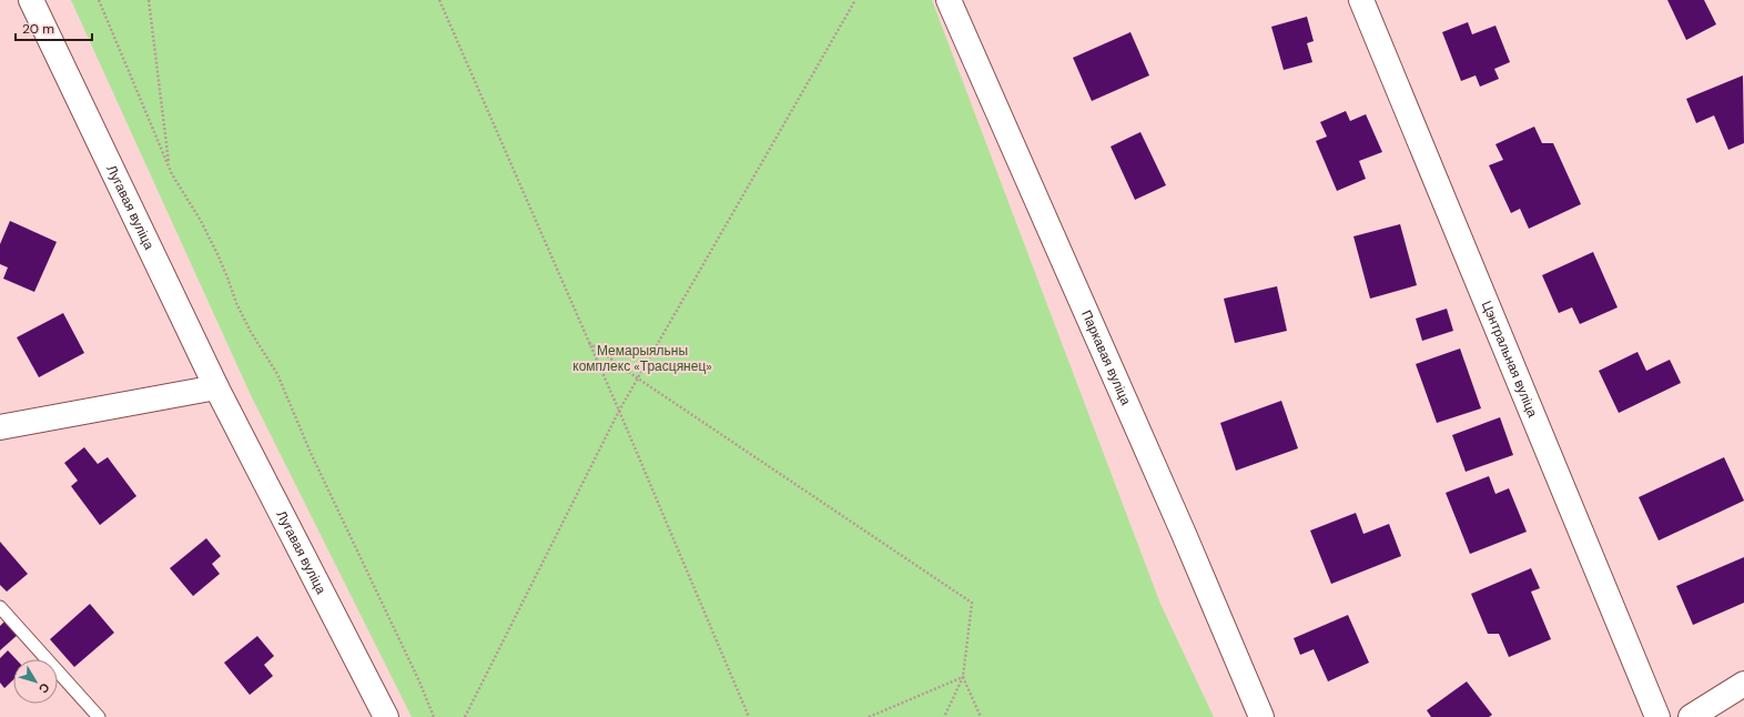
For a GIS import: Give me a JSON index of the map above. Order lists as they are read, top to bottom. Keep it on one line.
{"streets":{"street":["Лугавая вуліца","Паркавая вуліца","Цэнтральная вуліца"]},"parks":["Мемарыяльны комплекс «Трасцянец»"],"scale_bar":"20 m","north":"bottom right"}
